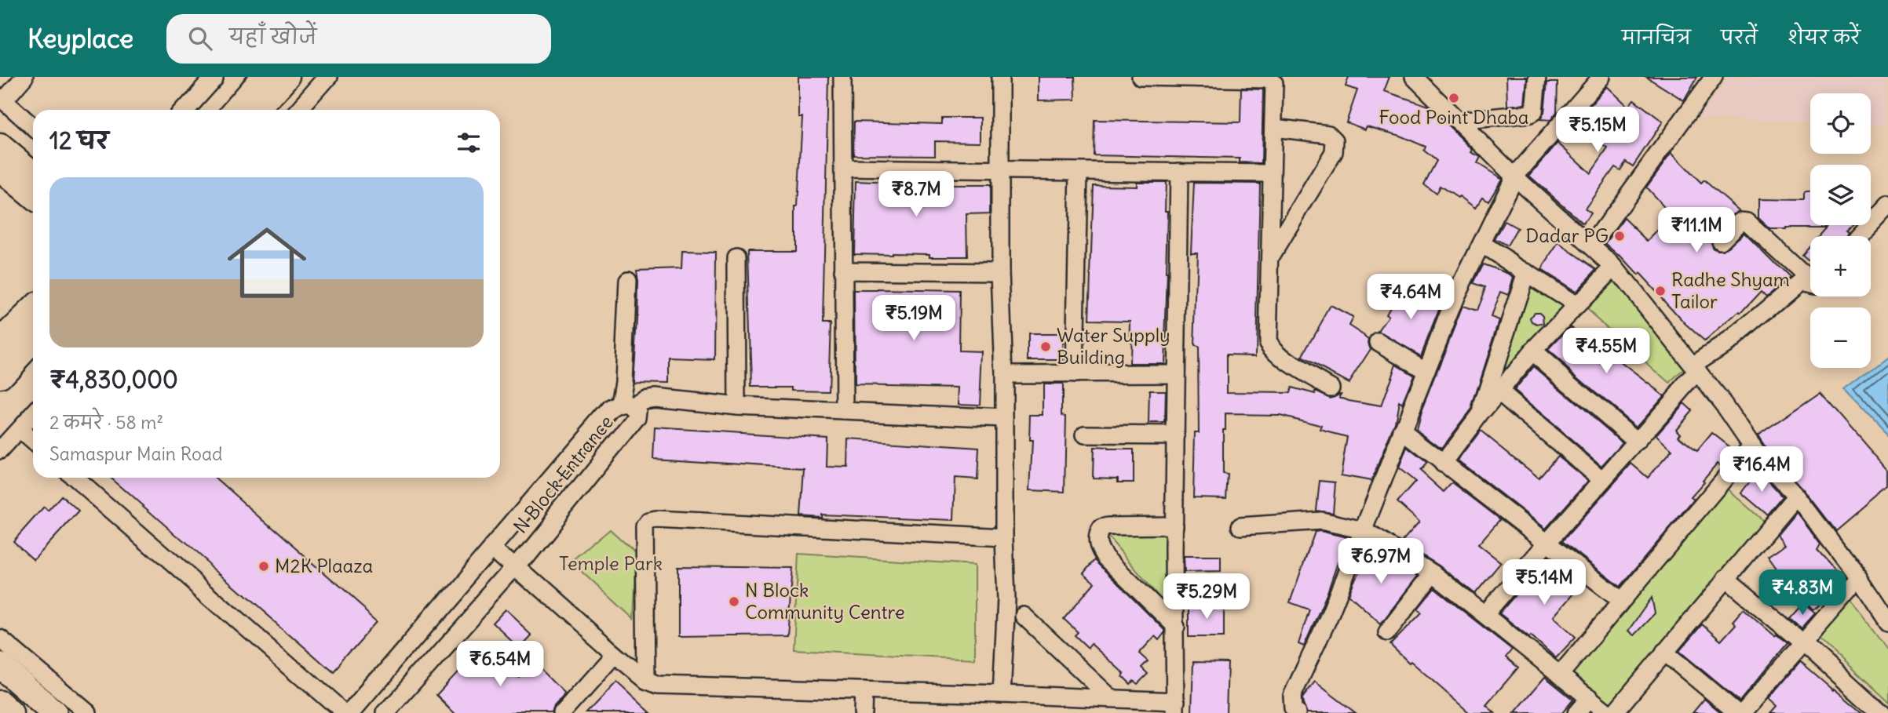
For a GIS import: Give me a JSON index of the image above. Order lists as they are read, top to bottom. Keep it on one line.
{"streets":{"street":["N Block Entrance"]},"parks":["Temple Park"],"places":["Food Point Dhaba","Dadar PG","Radhe Shyam Tailor","Water Supply Building","M2K Plaaza","N Block Community Centre"],"page":{"header":"Keyplace","search":"यहाँ खोजें","nav":["मानचित्र","परतें","शेयर करें"],"map_buttons":["+","−"],"price":["₹5.15M","₹8.7M","₹11.1M","₹4.64M","₹5.19M","₹4.55M","₹16.4M","₹6.97M","₹5.14M","₹4.83M","₹5.29M","₹6.54M"],"heading":"12 घर","list":[{"name":"₹4,830,000","note":"2 कमरे · 58 m² · Samaspur Main Road"}]}}
